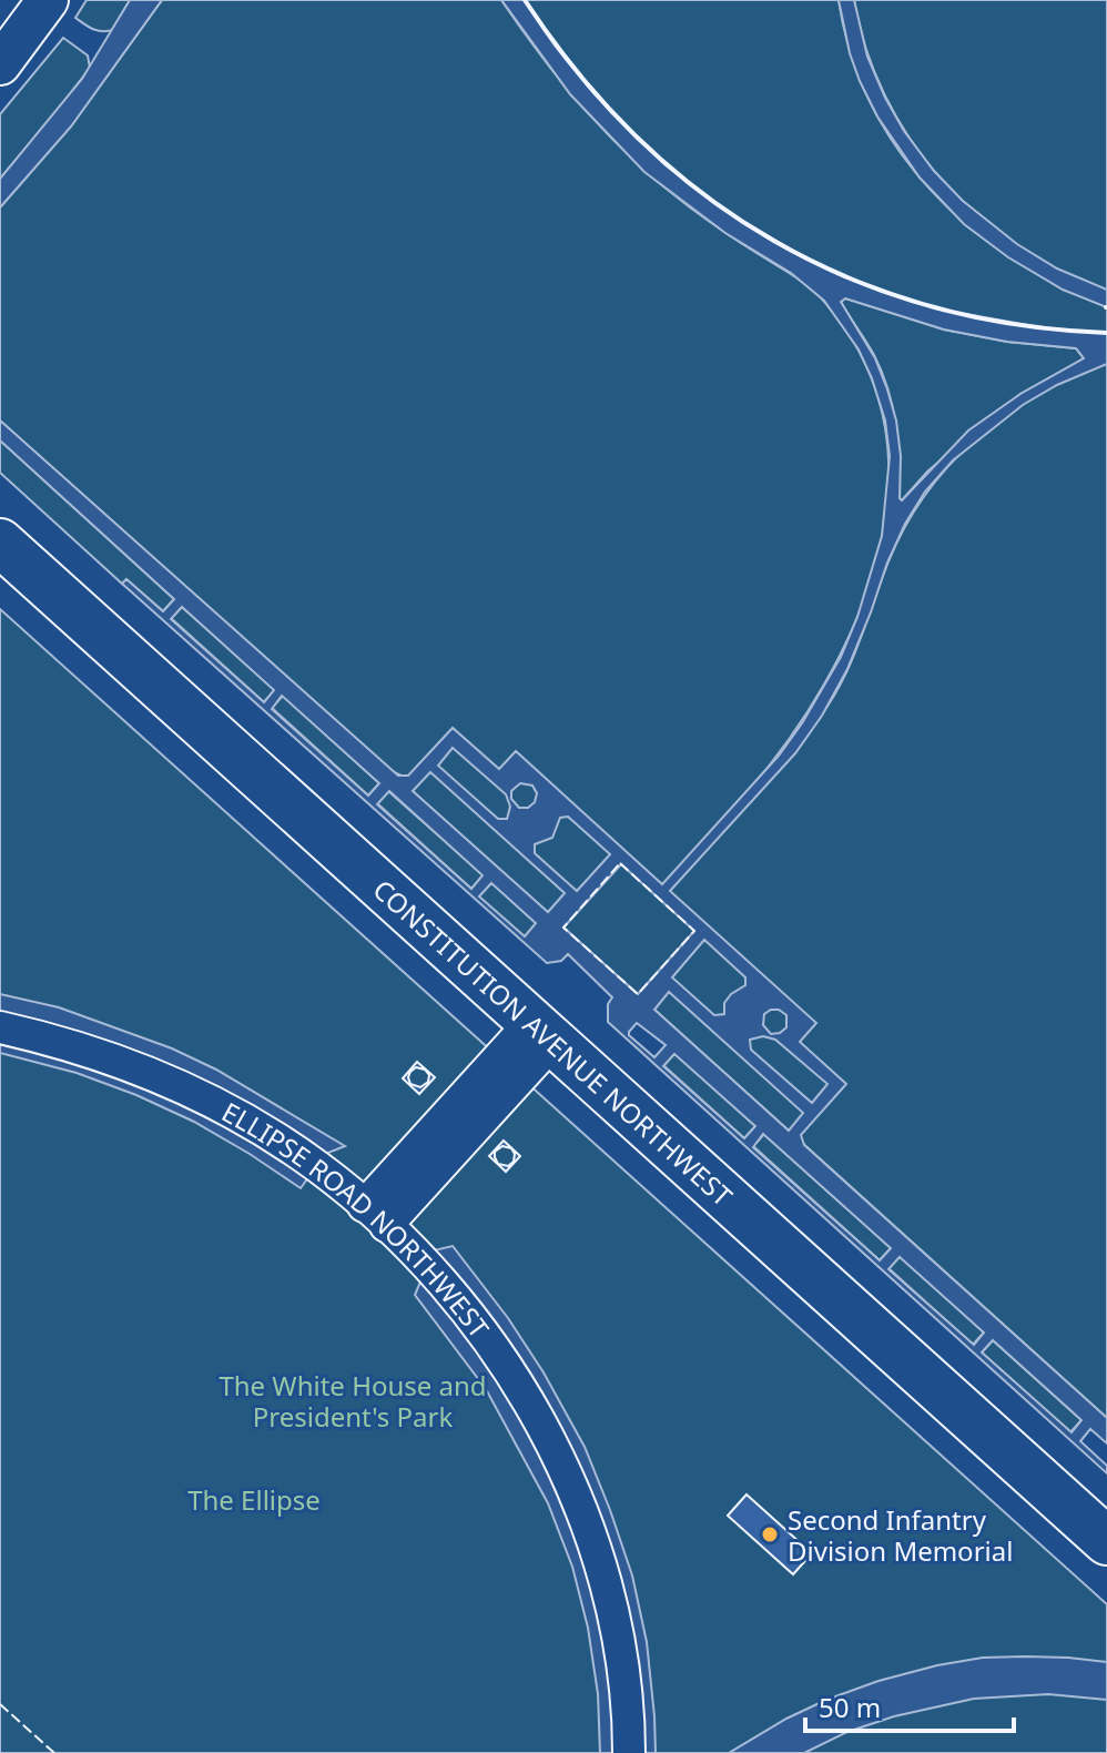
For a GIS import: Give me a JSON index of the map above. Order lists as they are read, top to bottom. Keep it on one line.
{"streets":{"highway":["CONSTITUTION AVENUE NORTHWEST"],"lane":["ELLIPSE ROAD NORTHWEST"]},"parks":["The White House and President's Park","The Ellipse"],"places":["Second Infantry Division Memorial"],"scale_bar":"50 m"}
